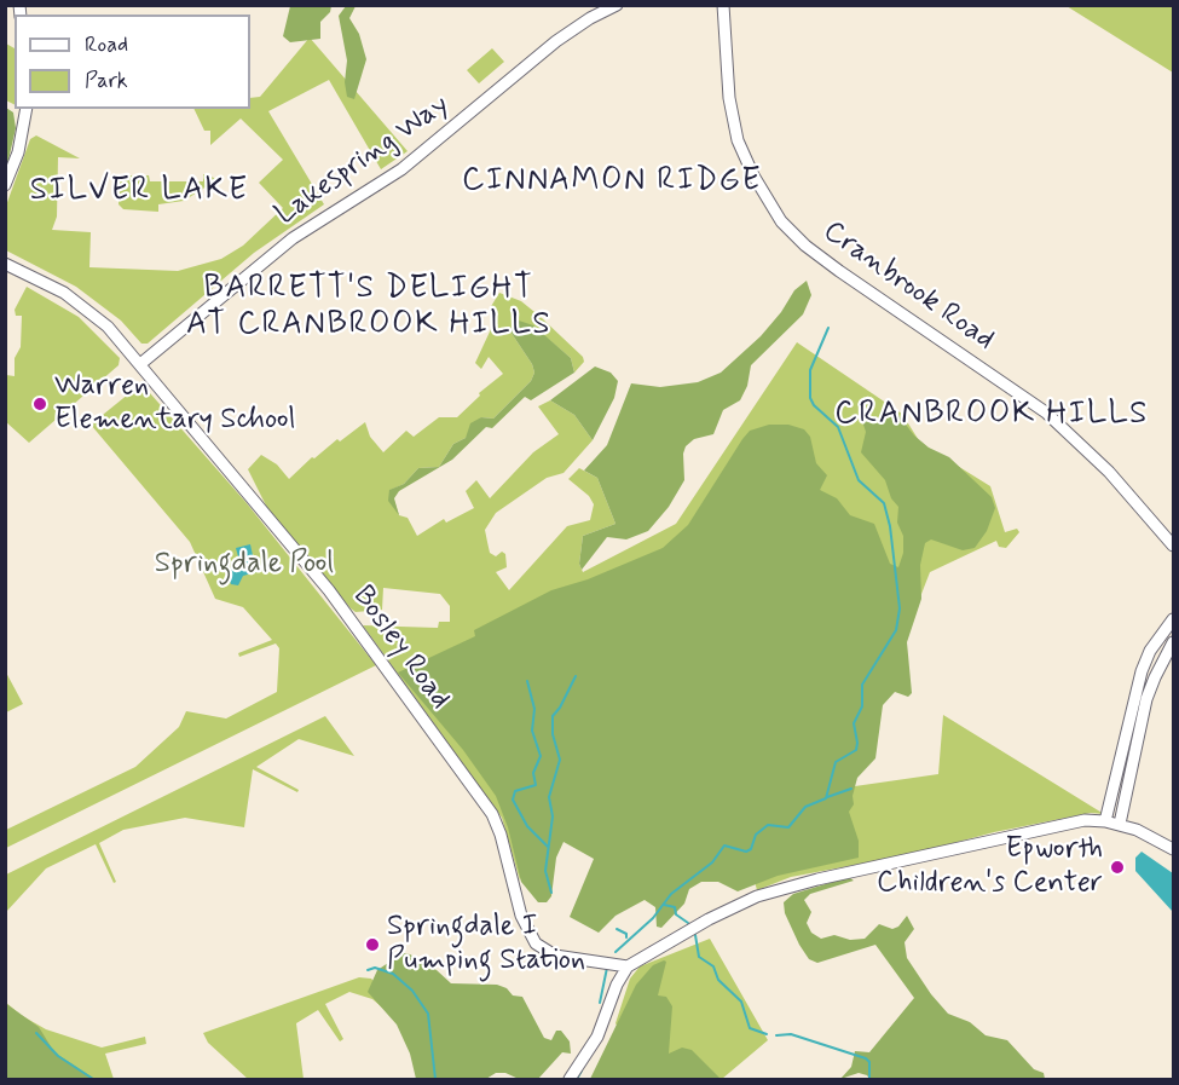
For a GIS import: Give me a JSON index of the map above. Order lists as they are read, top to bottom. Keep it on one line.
{"streets":{"street":["Lakespring Way","Cranbrook Road","Bosley Road"]},"crossings":[["Lakespring Way","Bosley Road"]],"districts":["CINNAMON RIDGE","SILVER LAKE","BARRETT'S DELIGHT AT CRANBROOK HILLS","CRANBROOK HILLS"],"parks":["Springdale Pool"],"places":["Warren Elementary School","Epworth Children's Center","Springdale I Pumping Station"],"legend":["Road","Park"]}
